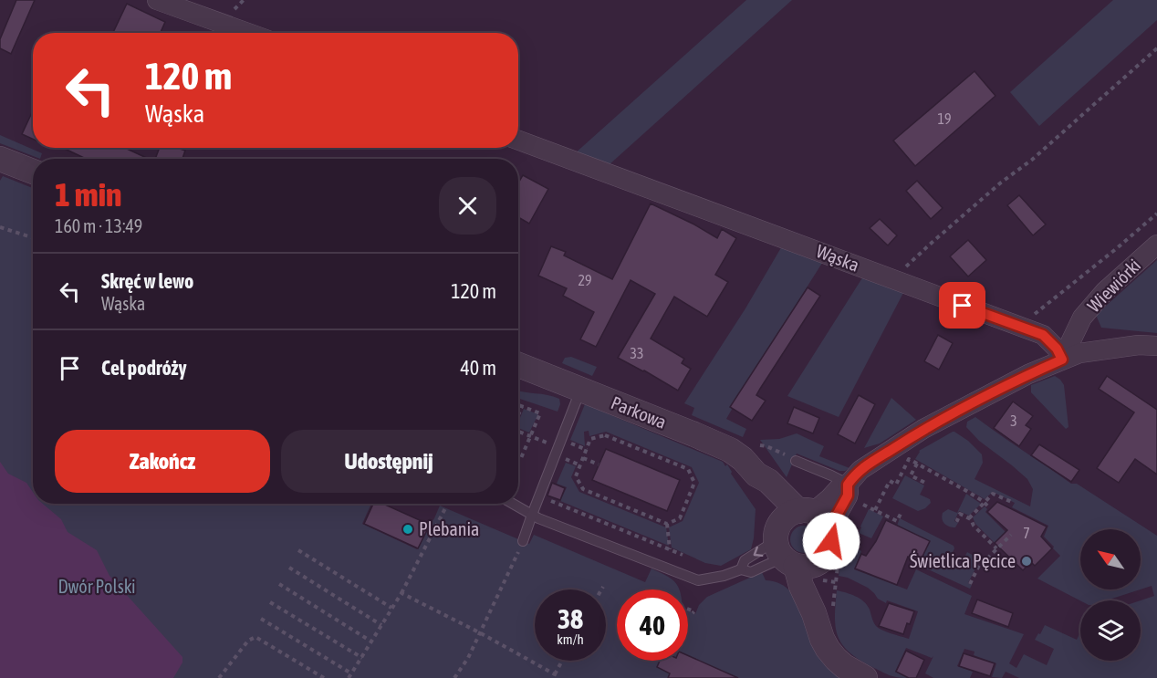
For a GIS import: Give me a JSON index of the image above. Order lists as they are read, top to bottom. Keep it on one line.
{"streets":{"street":["Wąska","Wiewiórki","Parkowa"]},"crossings":[["Wąska","Wiewiórki"]],"parks":["Dwór Polski"],"places":["Plebania","Świetlica Pęcice"],"house_numbers":["19","29","33","3","7"],"north":"top left","page":{"turn":["120 m","Wąska"],"heading":["1 min","160 m · 13:49"],"list":[{"name":"Skręć w lewo","note":"Wąska","value":"120 m"},{"name":"Cel podróży","value":"40 m"}],"buttons":["Zakończ","Udostępnij"],"speed":"38 km/h","limit":"40"}}
